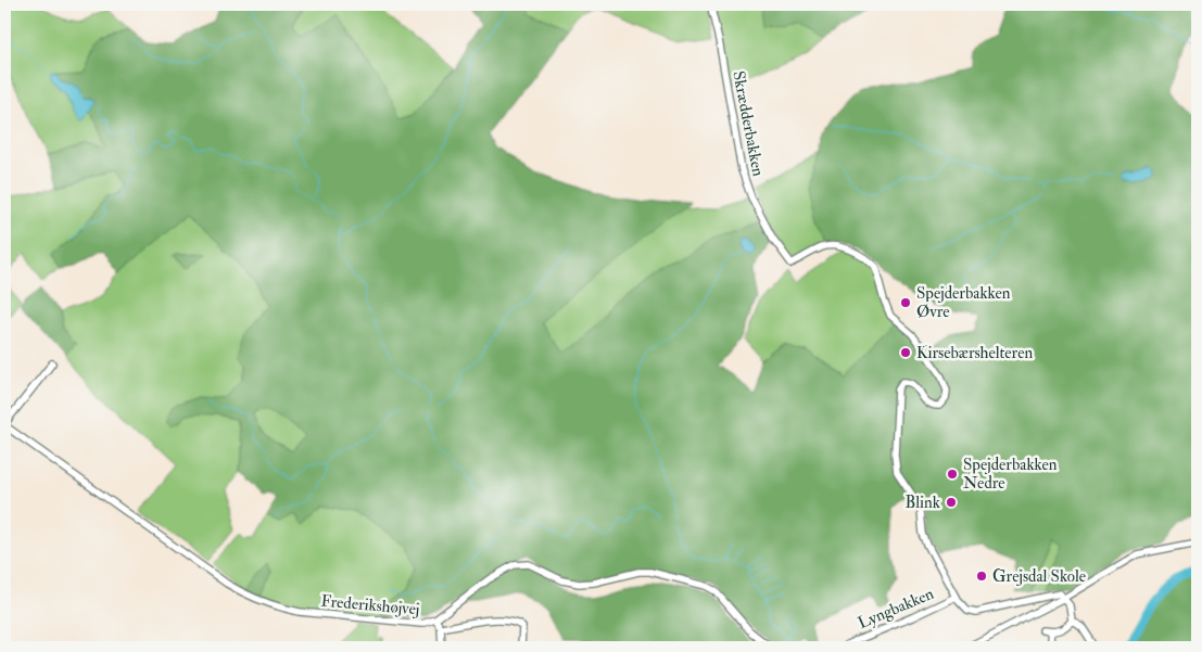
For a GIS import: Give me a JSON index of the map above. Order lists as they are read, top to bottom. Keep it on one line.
{"streets":{"street":["Skrædderbakken","Frederikshøjvej","Lyngbakken"]},"crossings":[["Skrædderbakken","Lyngbakken"]],"places":["Spejderbakken Øvre","Kirsebærshelteren","Spejderbakken Nedre","Blink","Grejsdal Skole"]}
